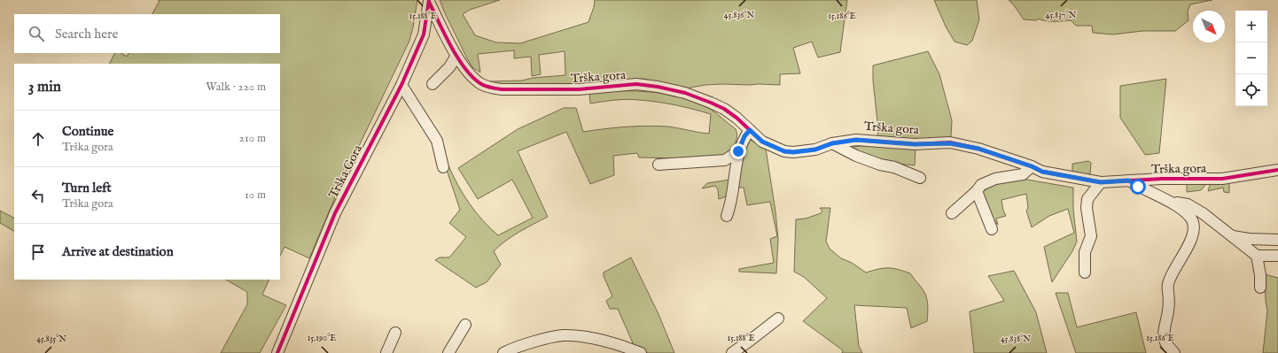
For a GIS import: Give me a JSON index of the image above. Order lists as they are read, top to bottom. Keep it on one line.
{"streets":{"street":["Trška gora","Trška Gora"]},"crossings":[["Trška gora","Trška Gora"]],"north":"bottom right","page":{"map_buttons":["+","−"],"search":"Search here","heading":["3 min","Walk · 220 m"],"list":[["Continue","Trška gora","210 m"],["Turn left","Trška gora","10 m"],"Arrive at destination"]},"coordinates":["45.836°N","45.837°N","15.188°E","15.186°E","15.190°E","45.835°N","45.838°N"]}
